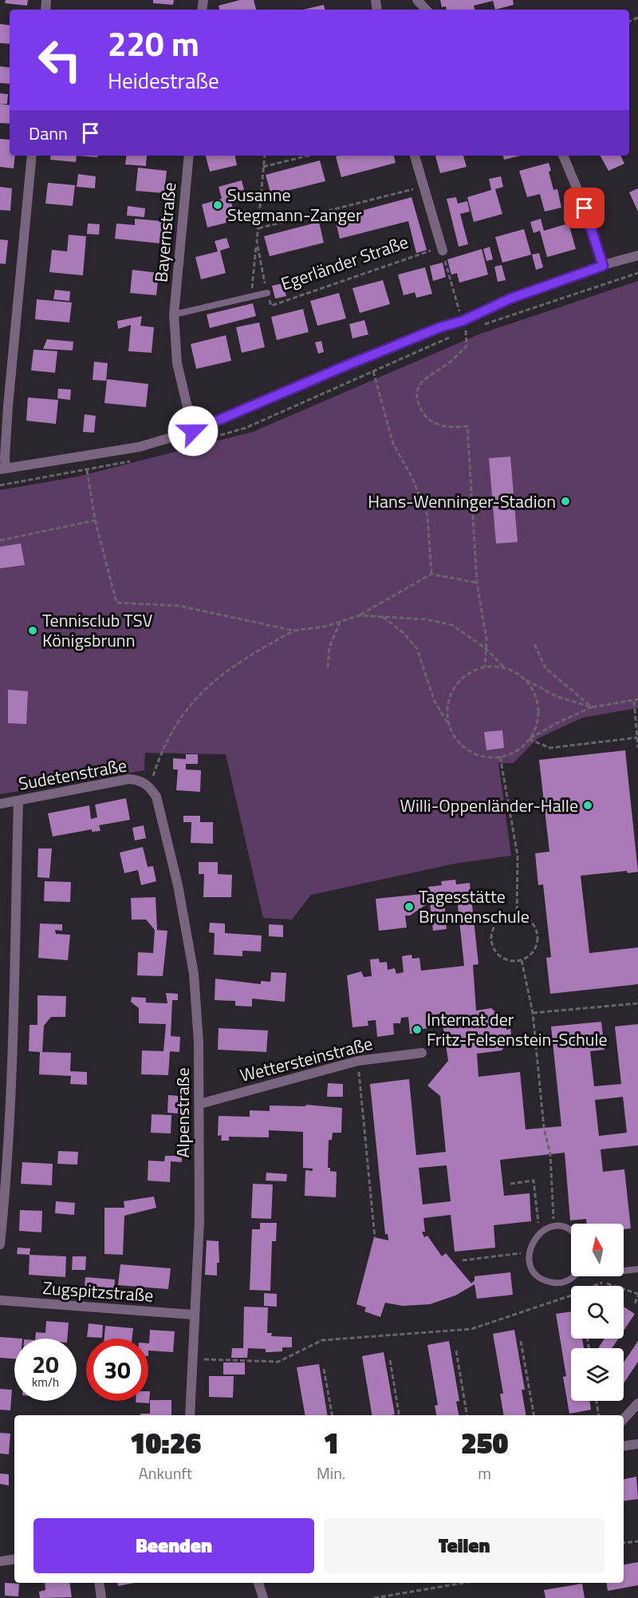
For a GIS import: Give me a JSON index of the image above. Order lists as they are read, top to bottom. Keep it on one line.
{"streets":{"street":["Bayernstraße","Sudetenstraße","Wettersteinstraße","Alpenstraße","Zugspitzstraße"],"path":["Egerländer Straße"]},"crossings":[["Sudetenstraße","Alpenstraße"],["Wettersteinstraße","Alpenstraße"],["Alpenstraße","Zugspitzstraße"]],"places":["Susanne Stegmann-Zanger","Hans-Wenninger-Stadion","Tennisclub TSV Königsbrunn","Willi-Oppenländer-Halle","Tagesstätte Brunnenschule","Internat der Fritz-Felsenstein-Schule"],"north":"top","page":{"turn":["220 m","Heidestraße"],"then":"Dann","speed":"20 km/h","limit":"30","eta":["10:26","Ankunft","1","Min.","250","m"],"buttons":["Beenden","Teilen"]}}
